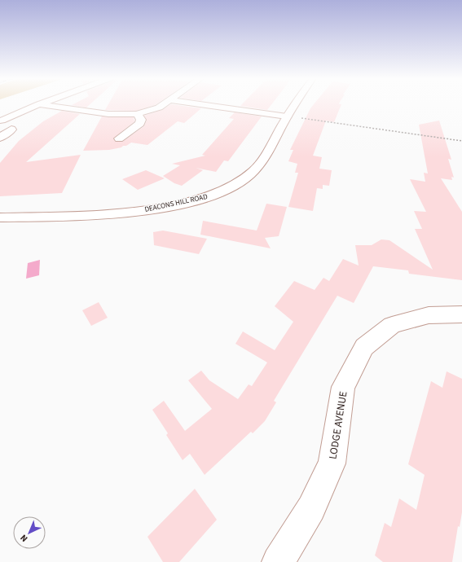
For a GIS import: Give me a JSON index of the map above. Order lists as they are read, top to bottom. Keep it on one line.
{"streets":{"street":["DEACONS HILL ROAD","LODGE AVENUE"]},"north":"bottom left"}
